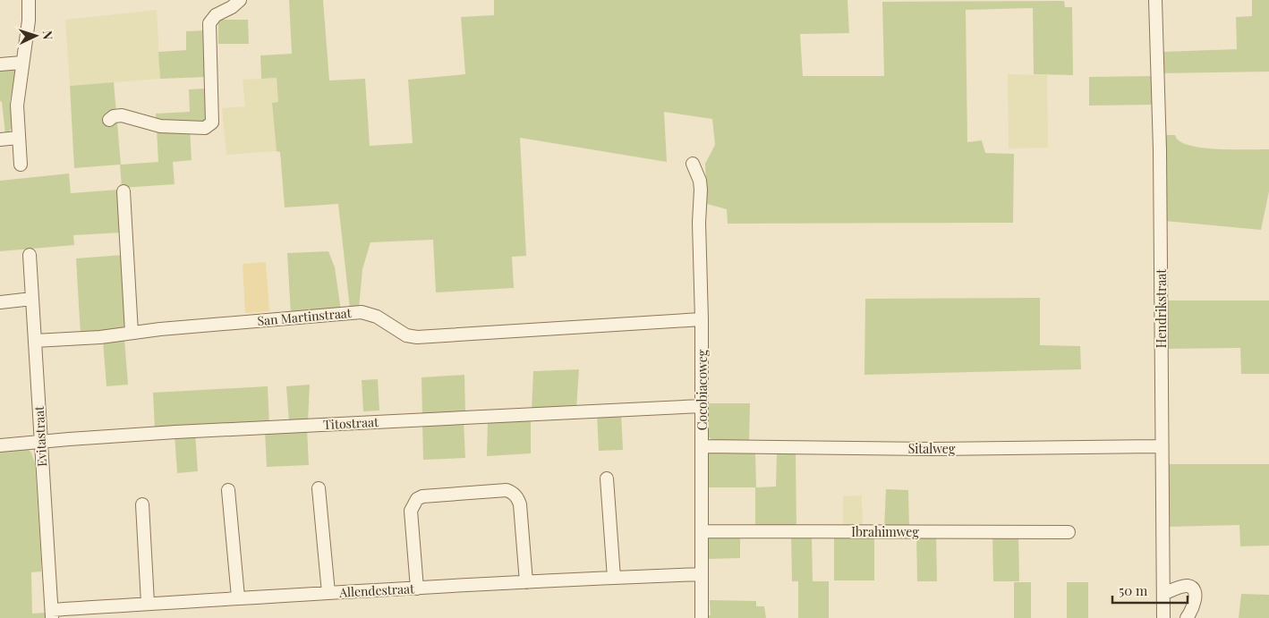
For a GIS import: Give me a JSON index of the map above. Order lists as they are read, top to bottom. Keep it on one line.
{"streets":{"street":["Hendrikstraat","San Martinstraat","Cocobiacoweg","Titostraat","Evitastraat","Sitalweg","Ibrahimweg","Allendestraat"]},"crossings":[["Hendrikstraat","Sitalweg"],["San Martinstraat","Cocobiacoweg"],["San Martinstraat","Evitastraat"],["Cocobiacoweg","Titostraat"],["Cocobiacoweg","Sitalweg"],["Cocobiacoweg","Ibrahimweg"],["Cocobiacoweg","Allendestraat"],["Titostraat","Evitastraat"],["Evitastraat","Allendestraat"]],"scale_bar":"50 m","north":"right"}
